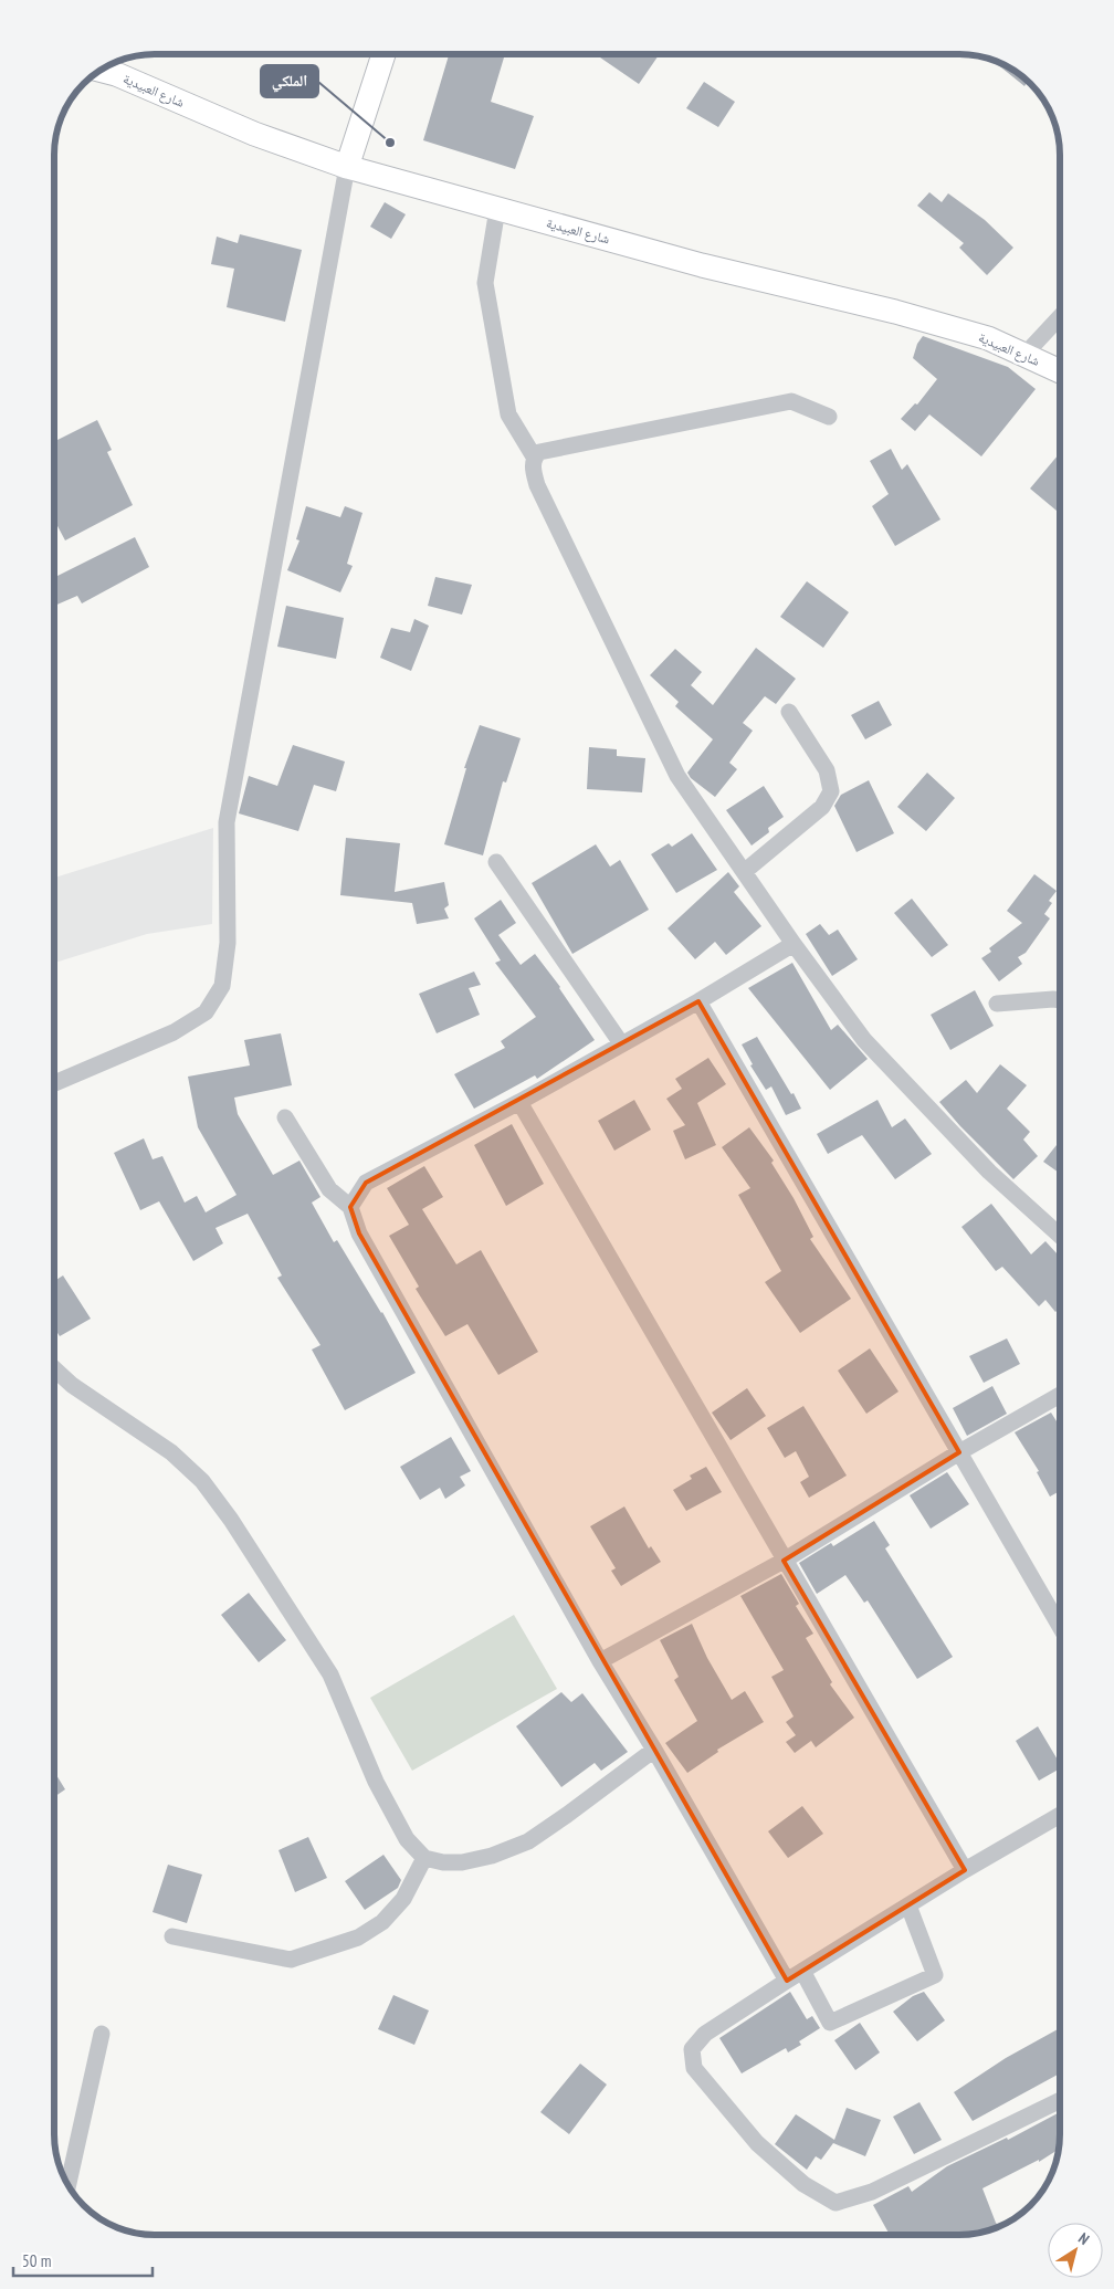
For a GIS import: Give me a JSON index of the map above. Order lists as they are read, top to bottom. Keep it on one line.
{"streets":{"main road":["شارع العبيدية"]},"places":["الملكي"],"scale_bar":"50 m","north":"top right"}
